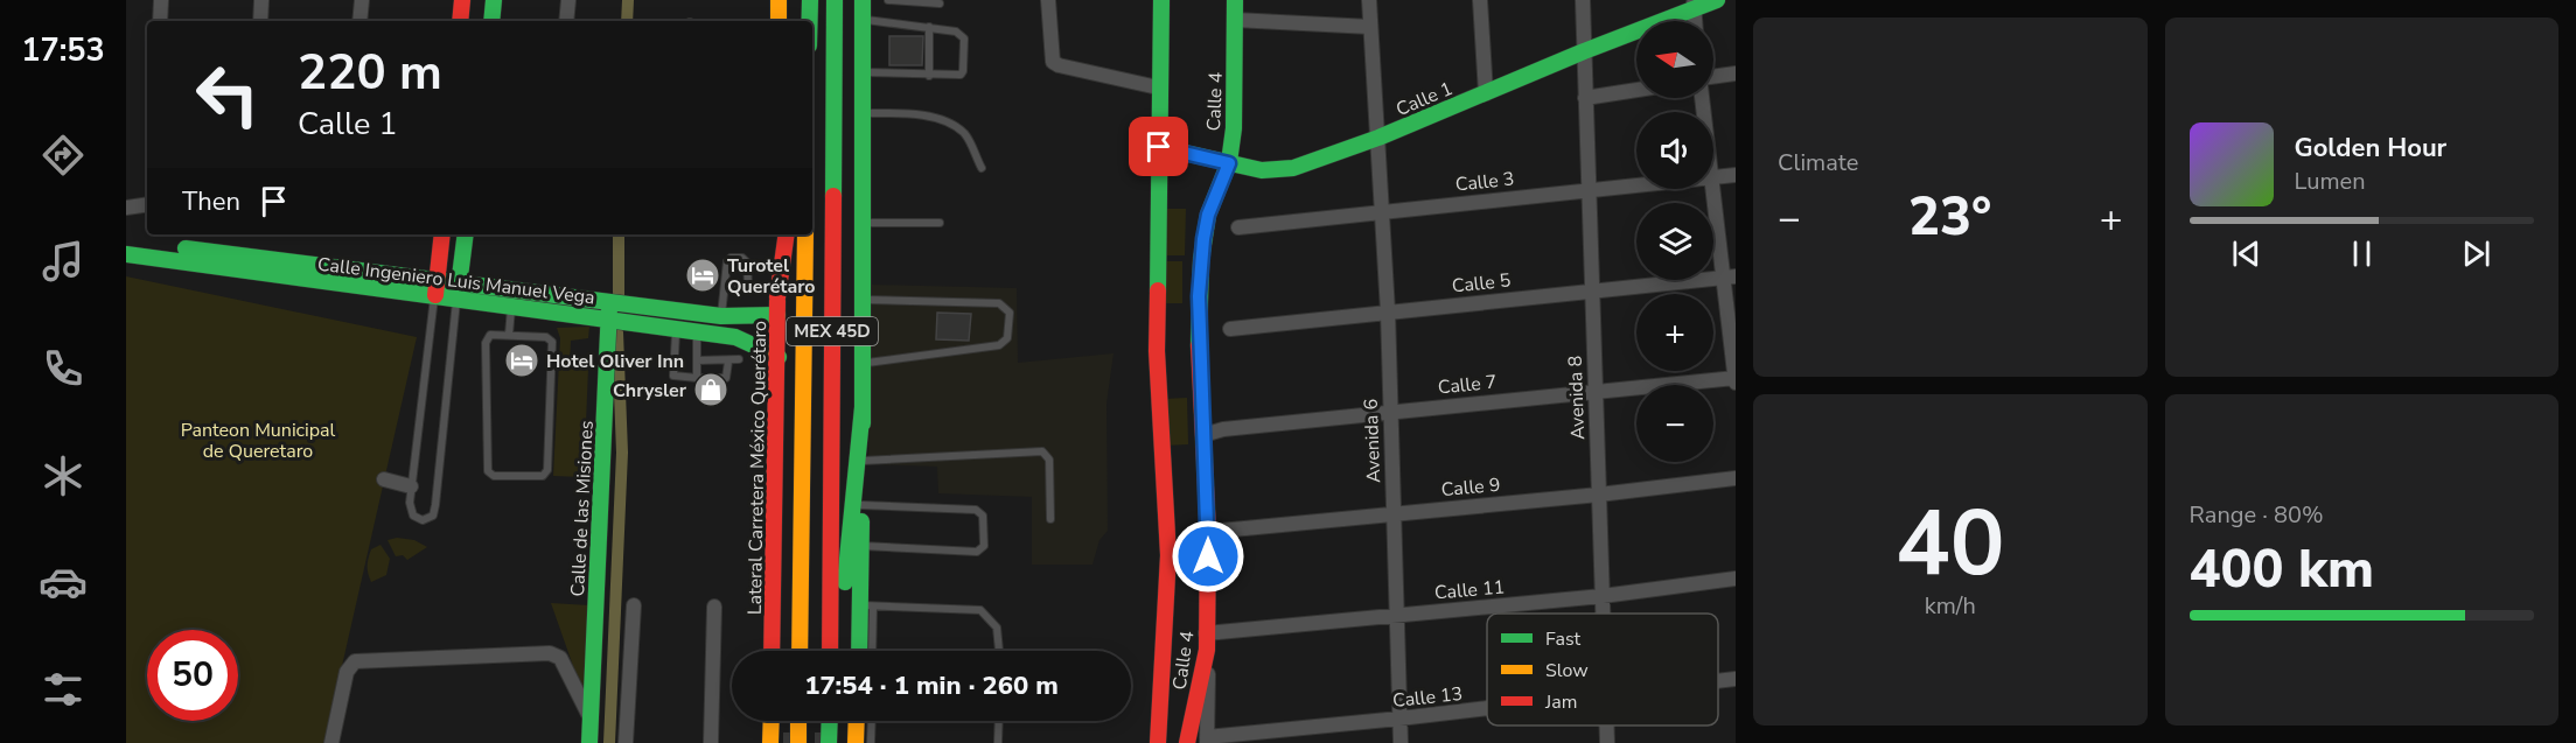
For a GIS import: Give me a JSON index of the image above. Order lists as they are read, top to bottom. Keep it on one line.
{"streets":{"main road":["Calle 1","Calle 4","Calle Ingeniero Luis Manuel Vega","MEX 45D","Lateral Carretera México Querétaro","Calle de las Misiones"],"street":["Calle 3","Calle 5","Calle 7","Avenida 8","Avenida 6","Calle 9","Calle 11","Calle 13"]},"crossings":[["Calle 1","Calle 4"],["Calle 1","Avenida 8"],["Calle 1","Avenida 6"],["Calle 4","Calle 7"],["Calle 4","Calle 9"],["Calle 4","Calle 11"],["Calle 3","Avenida 8"],["Calle 3","Avenida 6"],["Calle Ingeniero Luis Manuel Vega","Lateral Carretera México Querétaro"],["Calle Ingeniero Luis Manuel Vega","Calle de las Misiones"],["Calle 5","Avenida 8"],["Calle 5","Avenida 6"],["Calle 7","Avenida 8"],["Calle 7","Avenida 6"],["Avenida 8","Calle 9"],["Avenida 8","Calle 11"],["Avenida 6","Calle 9"],["Avenida 6","Calle 11"],["Avenida 6","Calle 13"]],"parks":["Panteon Municipal de Queretaro"],"places":{"hotel":["Turotel Querétaro","Hotel Oliver Inn"],"shop":["Chrysler"]},"legend":["Fast","Slow","Jam"],"north":"left","page":{"tabs":"17:53","tile":["Climate",["40","km/h"],["Range · 80%","400 km"]],"map_buttons":["+","−"],"turn":["220 m","Calle 1"],"song":["Golden Hour","Lumen"],"then":"Then","heat":["−","23°","+"],"limit":"50","trip":"17:54 · 1 min · 260 m"}}
